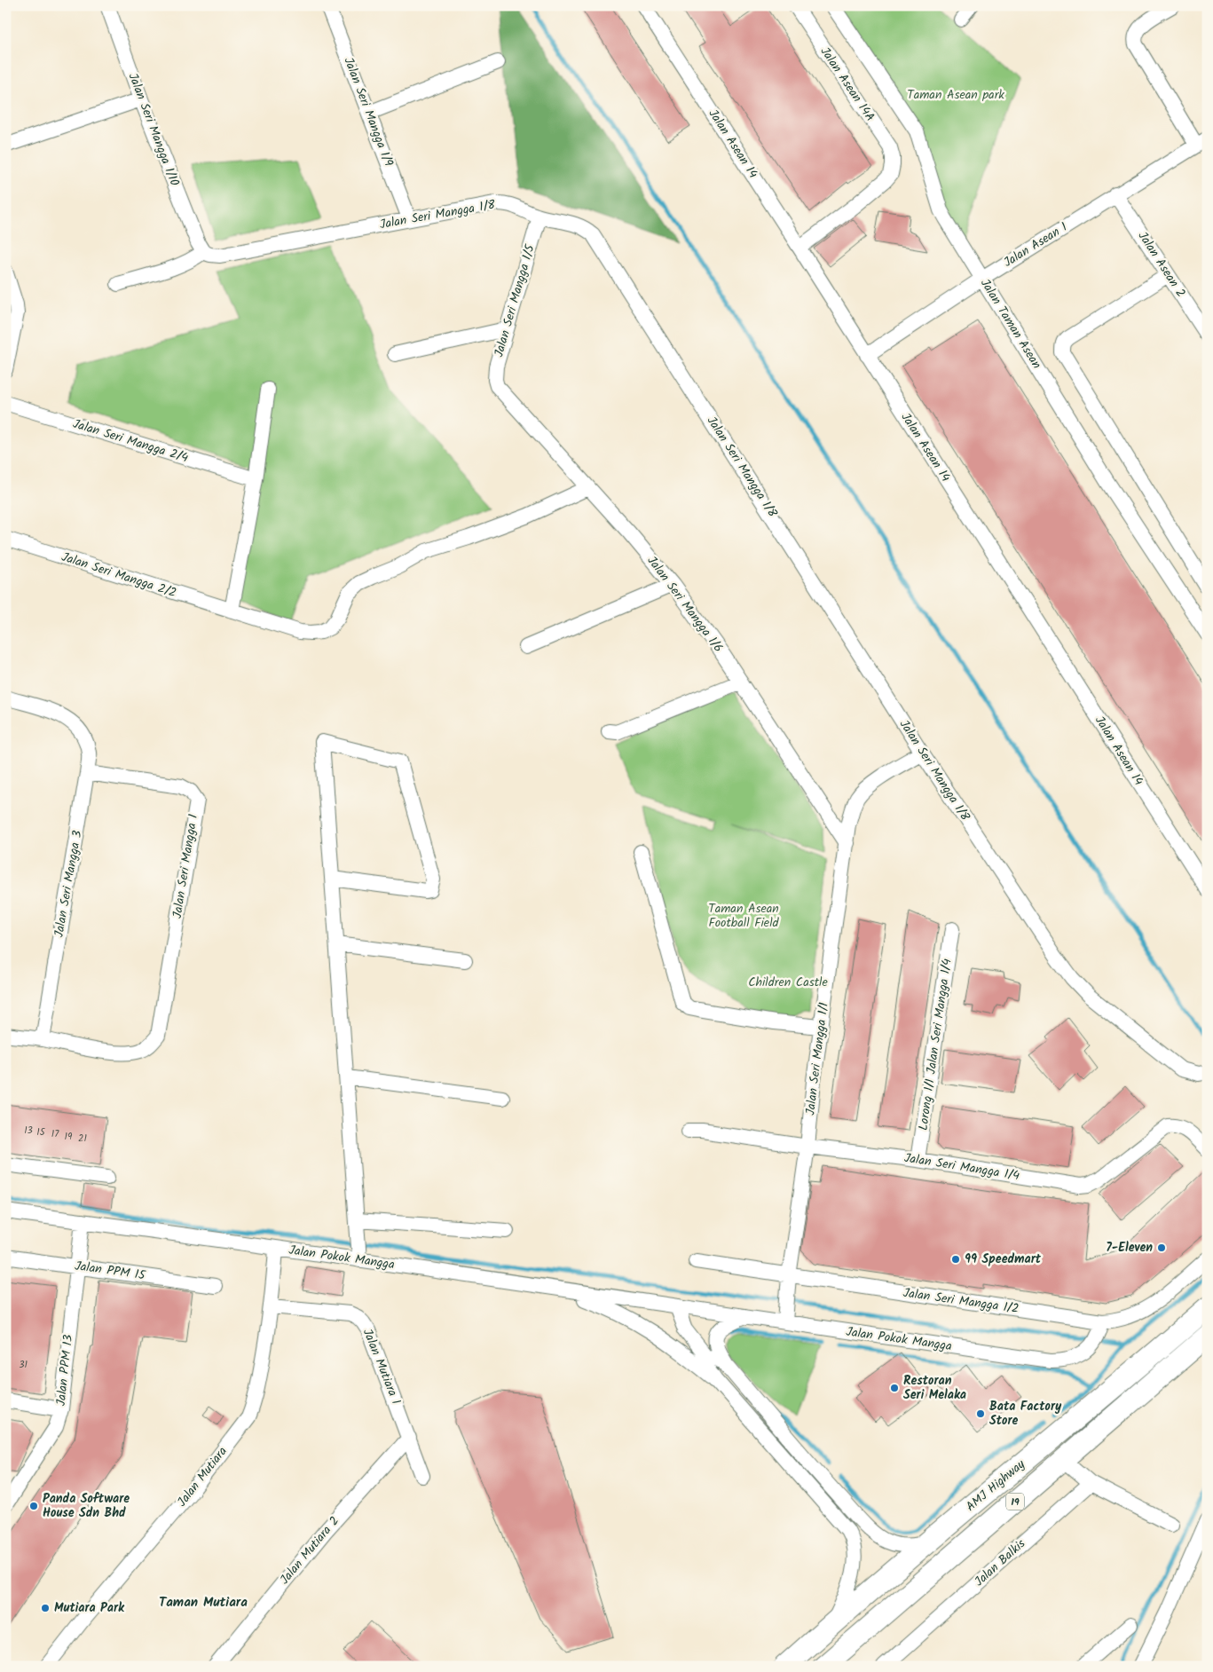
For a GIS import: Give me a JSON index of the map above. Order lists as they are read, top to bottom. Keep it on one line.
{"streets":{"highway":["AMJ Highway","19"],"street":["Jalan Asean 14A","Jalan Seri Mangga 1/9","Jalan Seri Mangga 1/10","Jalan Asean 14","Jalan Seri Mangga 1/8","Jalan Asean 1","Jalan Asean 2","Jalan Seri Mangga 1/5","Jalan Taman Asean","Jalan Seri Mangga 2/4","Jalan Seri Mangga 2/2","Jalan Seri Mangga 1/6","Jalan Seri Mangga 1","Jalan Seri Mangga 3","Lorong 1/1 Jalan Seri Mangga 1/4","Jalan Seri Mangga 1/1","Jalan Seri Mangga 1/4","Jalan Pokok Mangga","Jalan PPM 15","Jalan Seri Mangga 1/2","Jalan Mutiara 1","Jalan PPM 13","Jalan Mutiara","Jalan Mutiara 2","Jalan Balkis"]},"crossings":[["Jalan Asean 14A","Jalan Asean 14"],["Jalan Seri Mangga 1/9","Jalan Seri Mangga 1/8"],["Jalan Seri Mangga 1/10","Jalan Seri Mangga 1/8"],["Jalan Asean 14","Jalan Asean 1"],["Jalan Seri Mangga 1/8","Jalan Seri Mangga 1/5"],["Jalan Seri Mangga 1/8","Jalan Seri Mangga 1/1"],["Jalan Asean 1","Jalan Asean 2"],["Jalan Asean 1","Jalan Taman Asean"],["Jalan Seri Mangga 1/5","Jalan Seri Mangga 1/6"],["Jalan Seri Mangga 2/2","Jalan Seri Mangga 1/6"],["Jalan Seri Mangga 1/6","Jalan Seri Mangga 1/1"],["Jalan Seri Mangga 1","Jalan Seri Mangga 3"],["Lorong 1/1 Jalan Seri Mangga 1/4","Jalan Seri Mangga 1/4"],["Jalan Seri Mangga 1/1","Jalan Seri Mangga 1/4"],["Jalan Seri Mangga 1/1","Jalan Pokok Mangga"],["Jalan Seri Mangga 1/1","Jalan Seri Mangga 1/2"],["Jalan Pokok Mangga","Jalan Seri Mangga 1/2"],["Jalan Pokok Mangga","Jalan PPM 13"],["Jalan Pokok Mangga","Jalan Mutiara"],["Jalan PPM 15","Jalan PPM 13"],["Jalan Mutiara 1","Jalan Mutiara"],["Jalan Mutiara 1","Jalan Mutiara 2"]],"districts":["Taman Mutiara"],"parks":["Taman Asean park","Taman Asean Football Field","Children Castle"],"places":["7-Eleven","99 Speedmart","Restoran Seri Melaka","Bata Factory Store","Panda Software House Sdn Bhd","Mutiara Park"],"house_numbers":["13","15","17","19","21","31"]}
